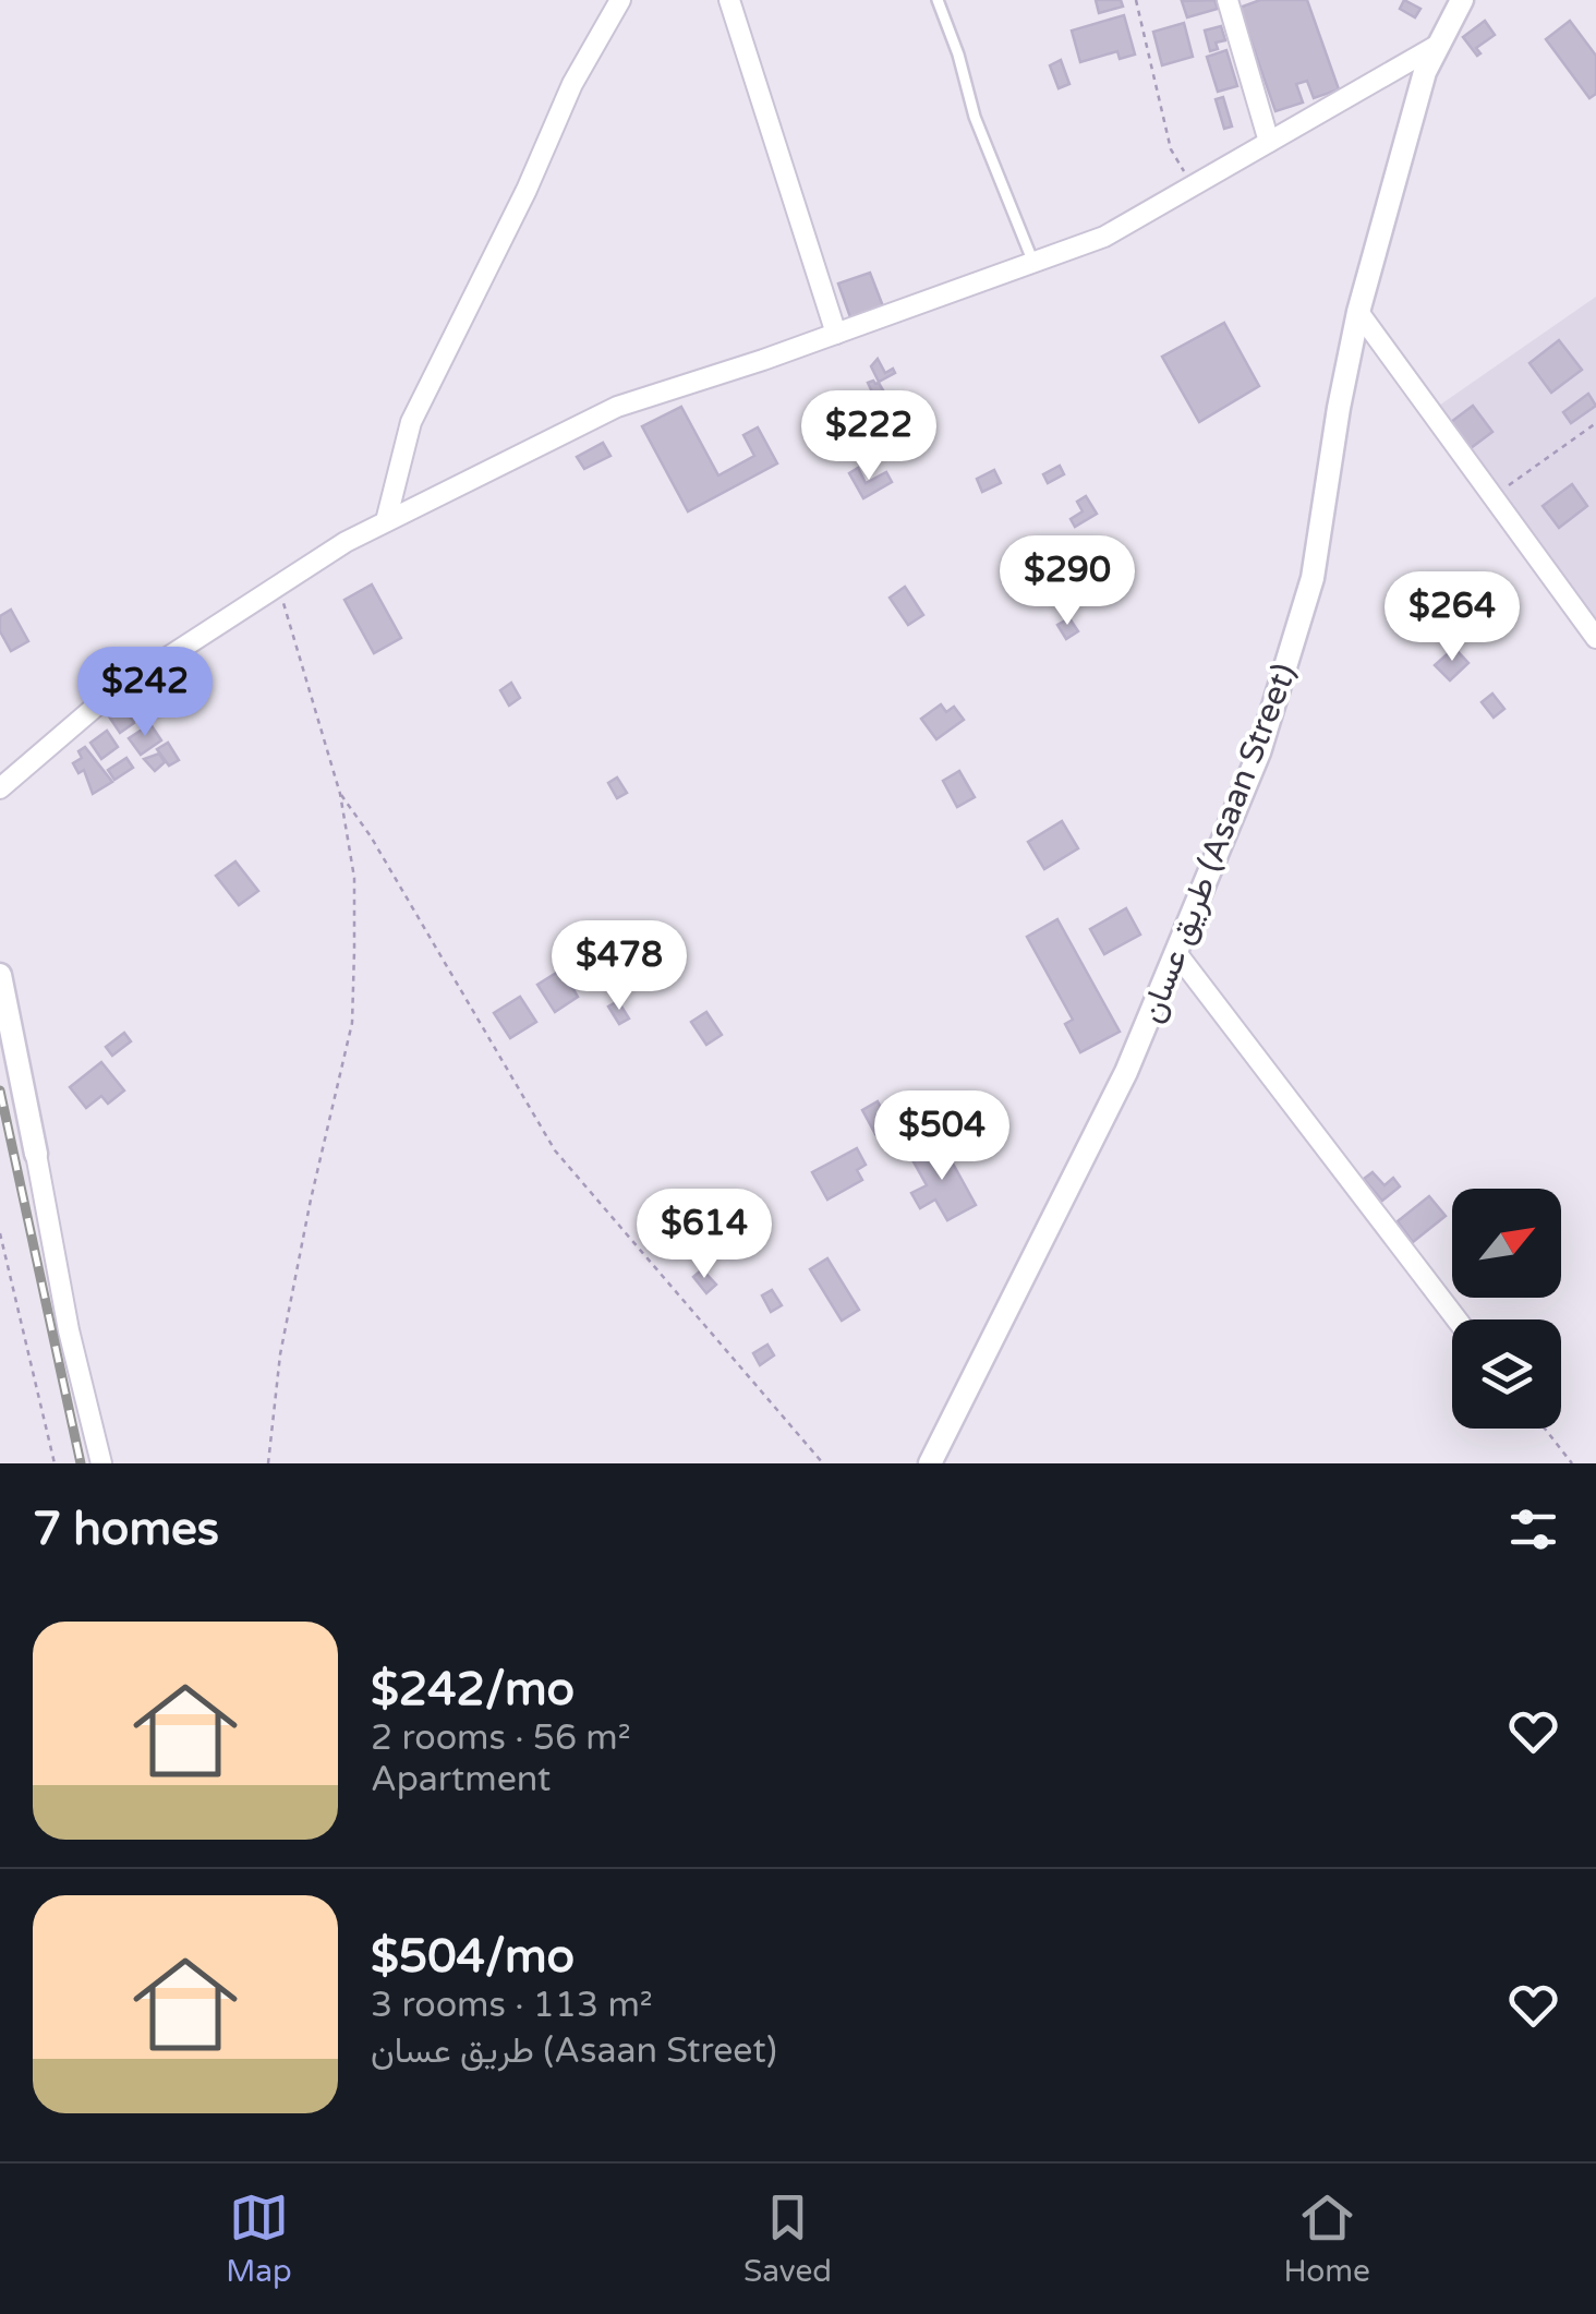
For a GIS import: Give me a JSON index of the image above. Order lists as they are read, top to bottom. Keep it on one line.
{"streets":{"street":["طريق عسان (Asaan Street)"]},"north":"top right","page":{"price":["$222","$290","$264","$242","$478","$504","$614"],"heading":"7 homes","list":[{"name":"$242/mo","note":"2 rooms · 56 m² · Apartment"},{"name":"$504/mo","note":"3 rooms · 113 m² · طريق عسان (Asaan Street)"}],"tabs":["Map","Saved","Home"]}}
